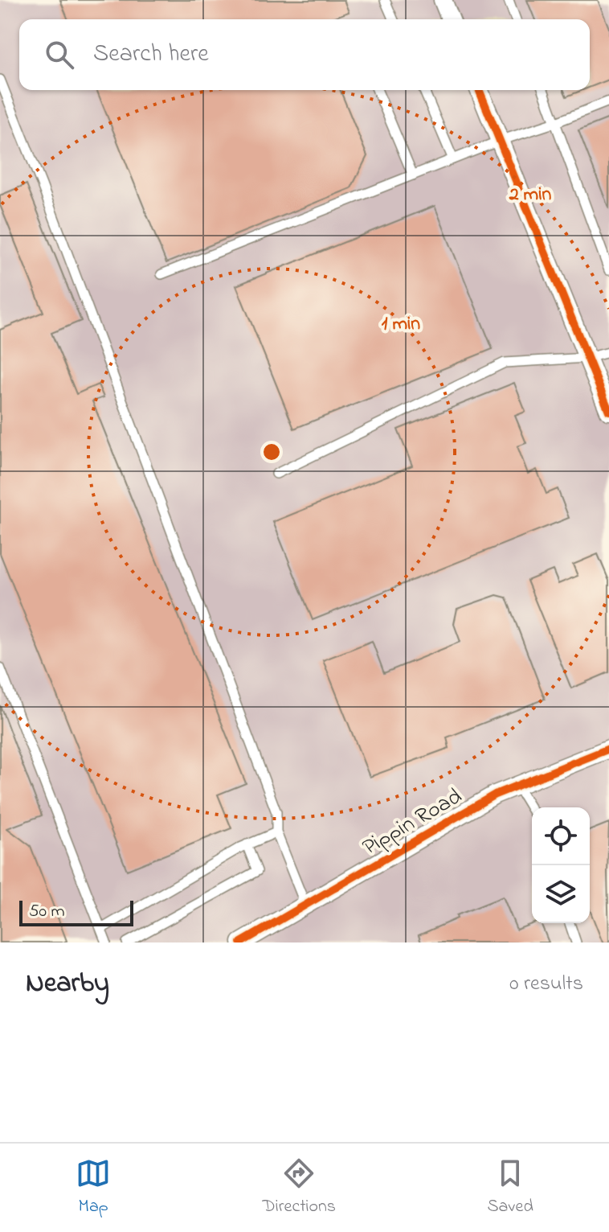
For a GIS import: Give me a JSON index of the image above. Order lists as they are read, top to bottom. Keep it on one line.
{"streets":{"street":["Pippin Road"]},"scale_bar":"50 m","page":{"search":"Search here","scale":"50 m","heading":["Nearby","0 results"],"nav":["Map","Directions","Saved"]},"rings":["2 min","1 min"]}
